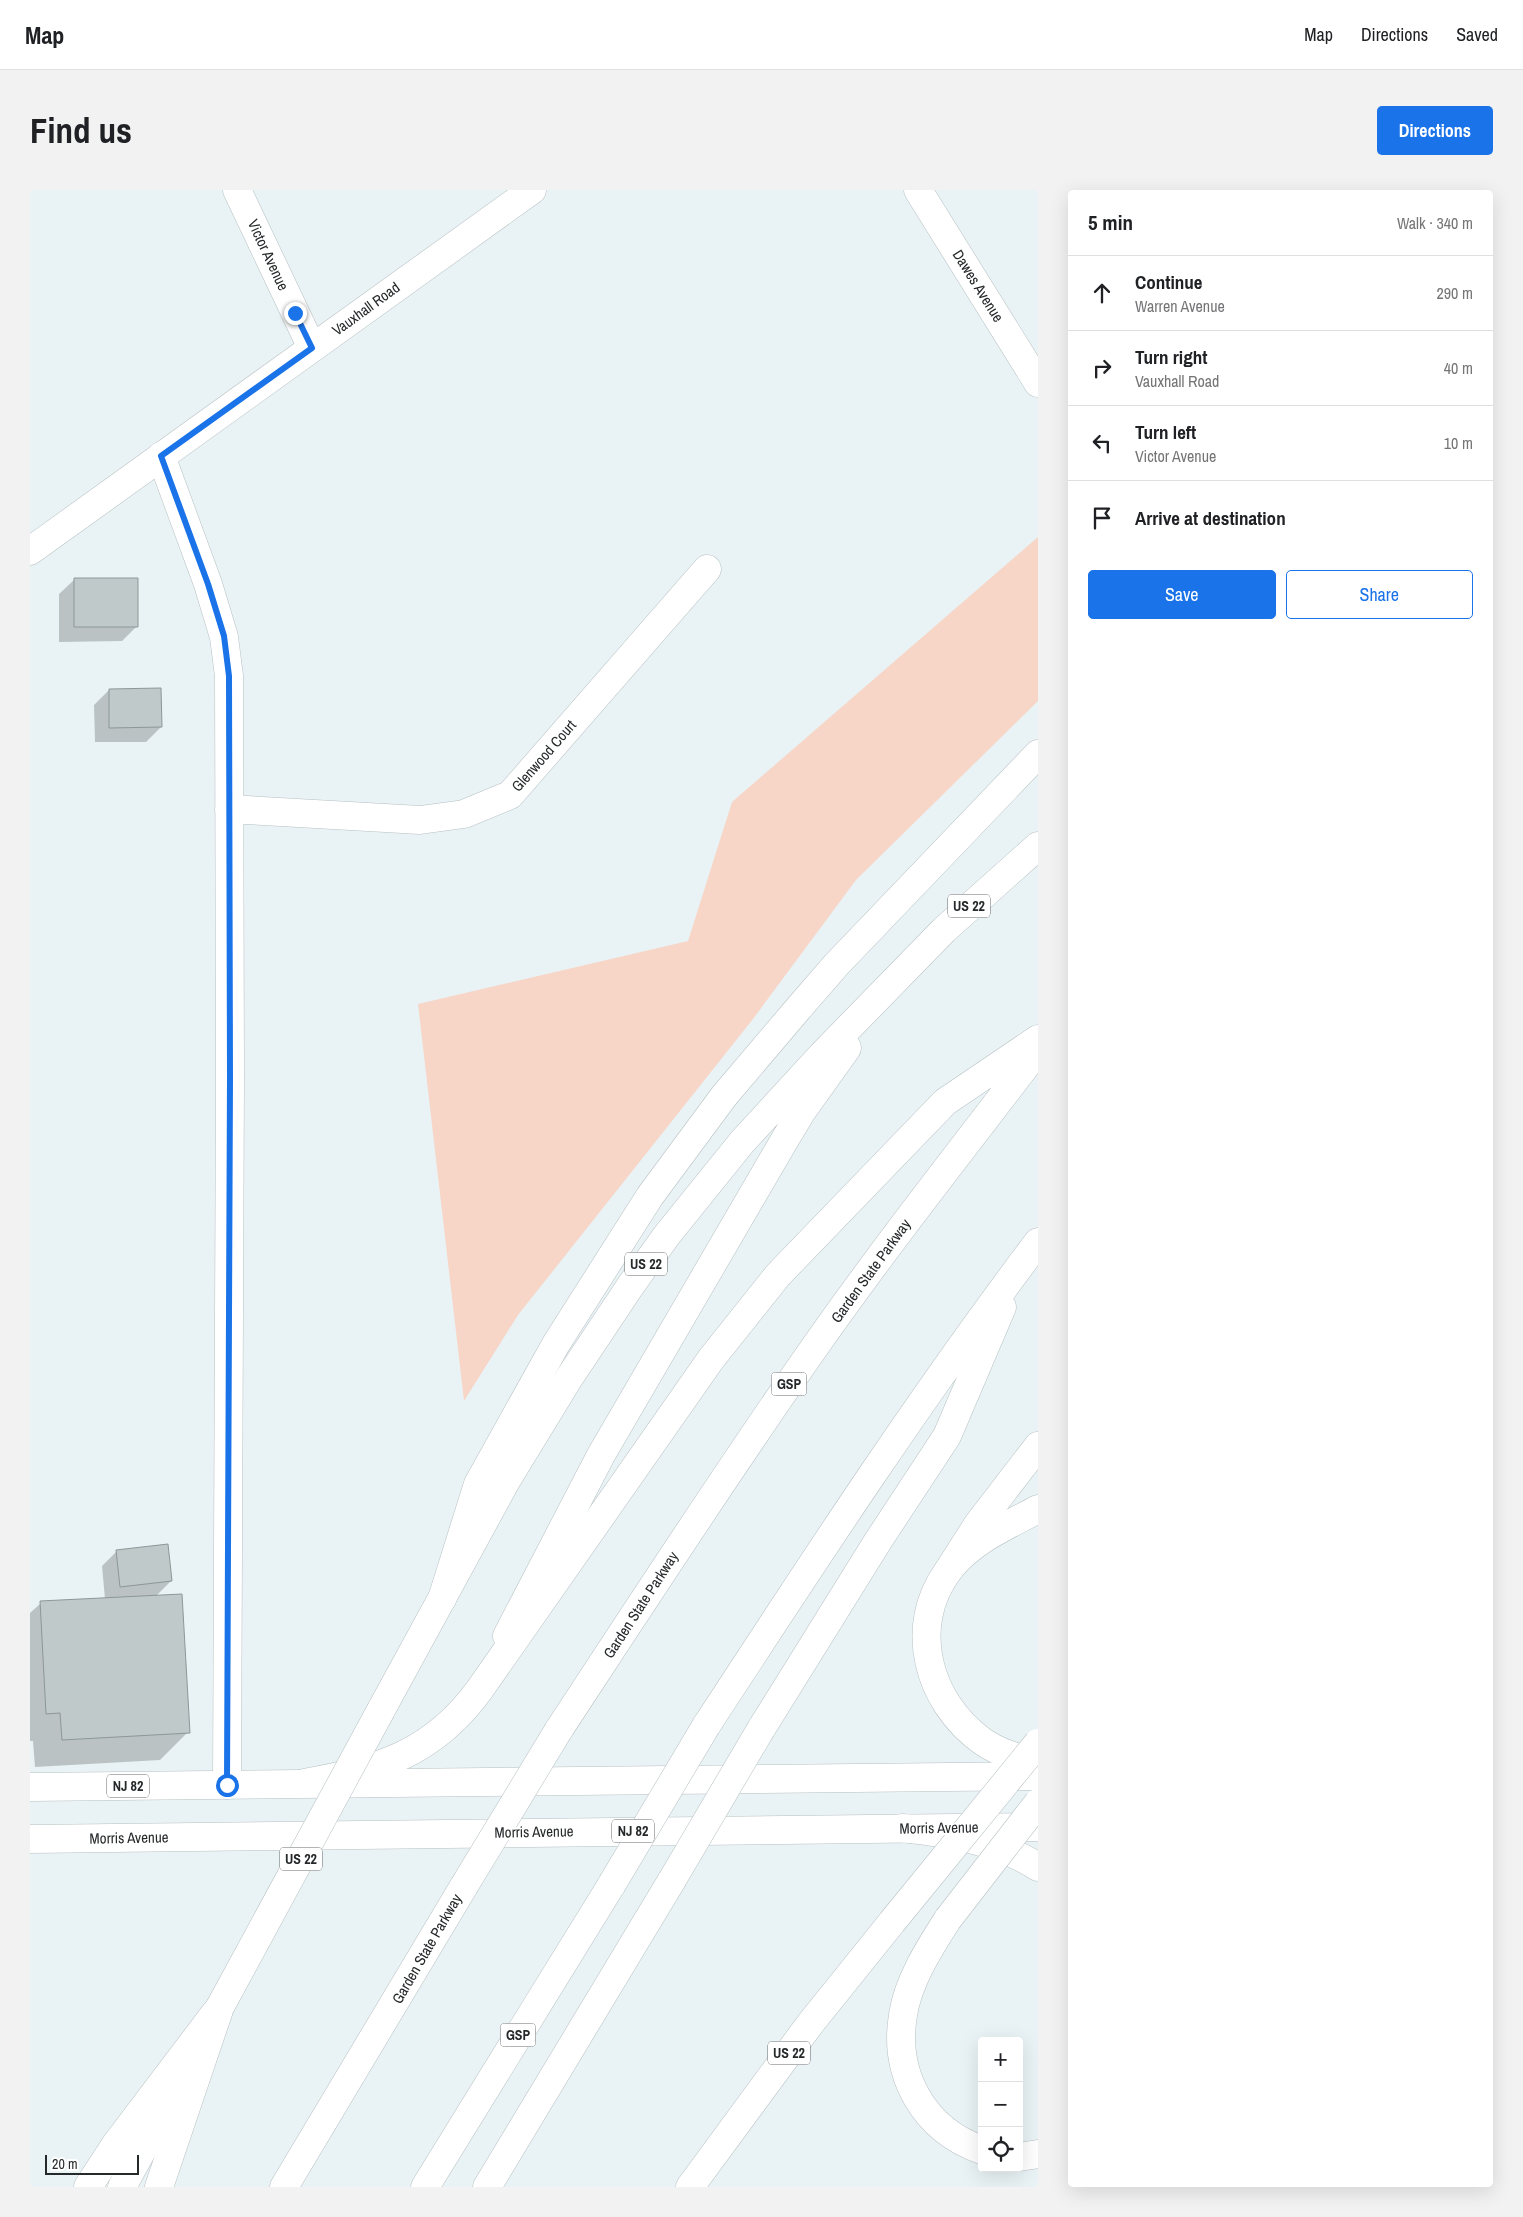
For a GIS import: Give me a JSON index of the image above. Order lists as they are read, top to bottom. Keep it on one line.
{"streets":{"main road":["Victor Avenue","Dawes Avenue","Vauxhall Road","Glenwood Court","US 22","Garden State Parkway","GSP","NJ 82","Morris Avenue"]},"crossings":[["Victor Avenue","Vauxhall Road"]],"scale_bar":"20 m","page":{"header":"Map","nav":["Map","Directions","Saved"],"buttons":["Directions",["Save","Share"]],"title":"Find us","heading":["5 min","Walk · 340 m"],"list":[["Continue","Warren Avenue","290 m"],["Turn right","Vauxhall Road","40 m"],["Turn left","Victor Avenue","10 m"],"Arrive at destination"],"map_buttons":["+","−"],"scale":"20 m"}}
